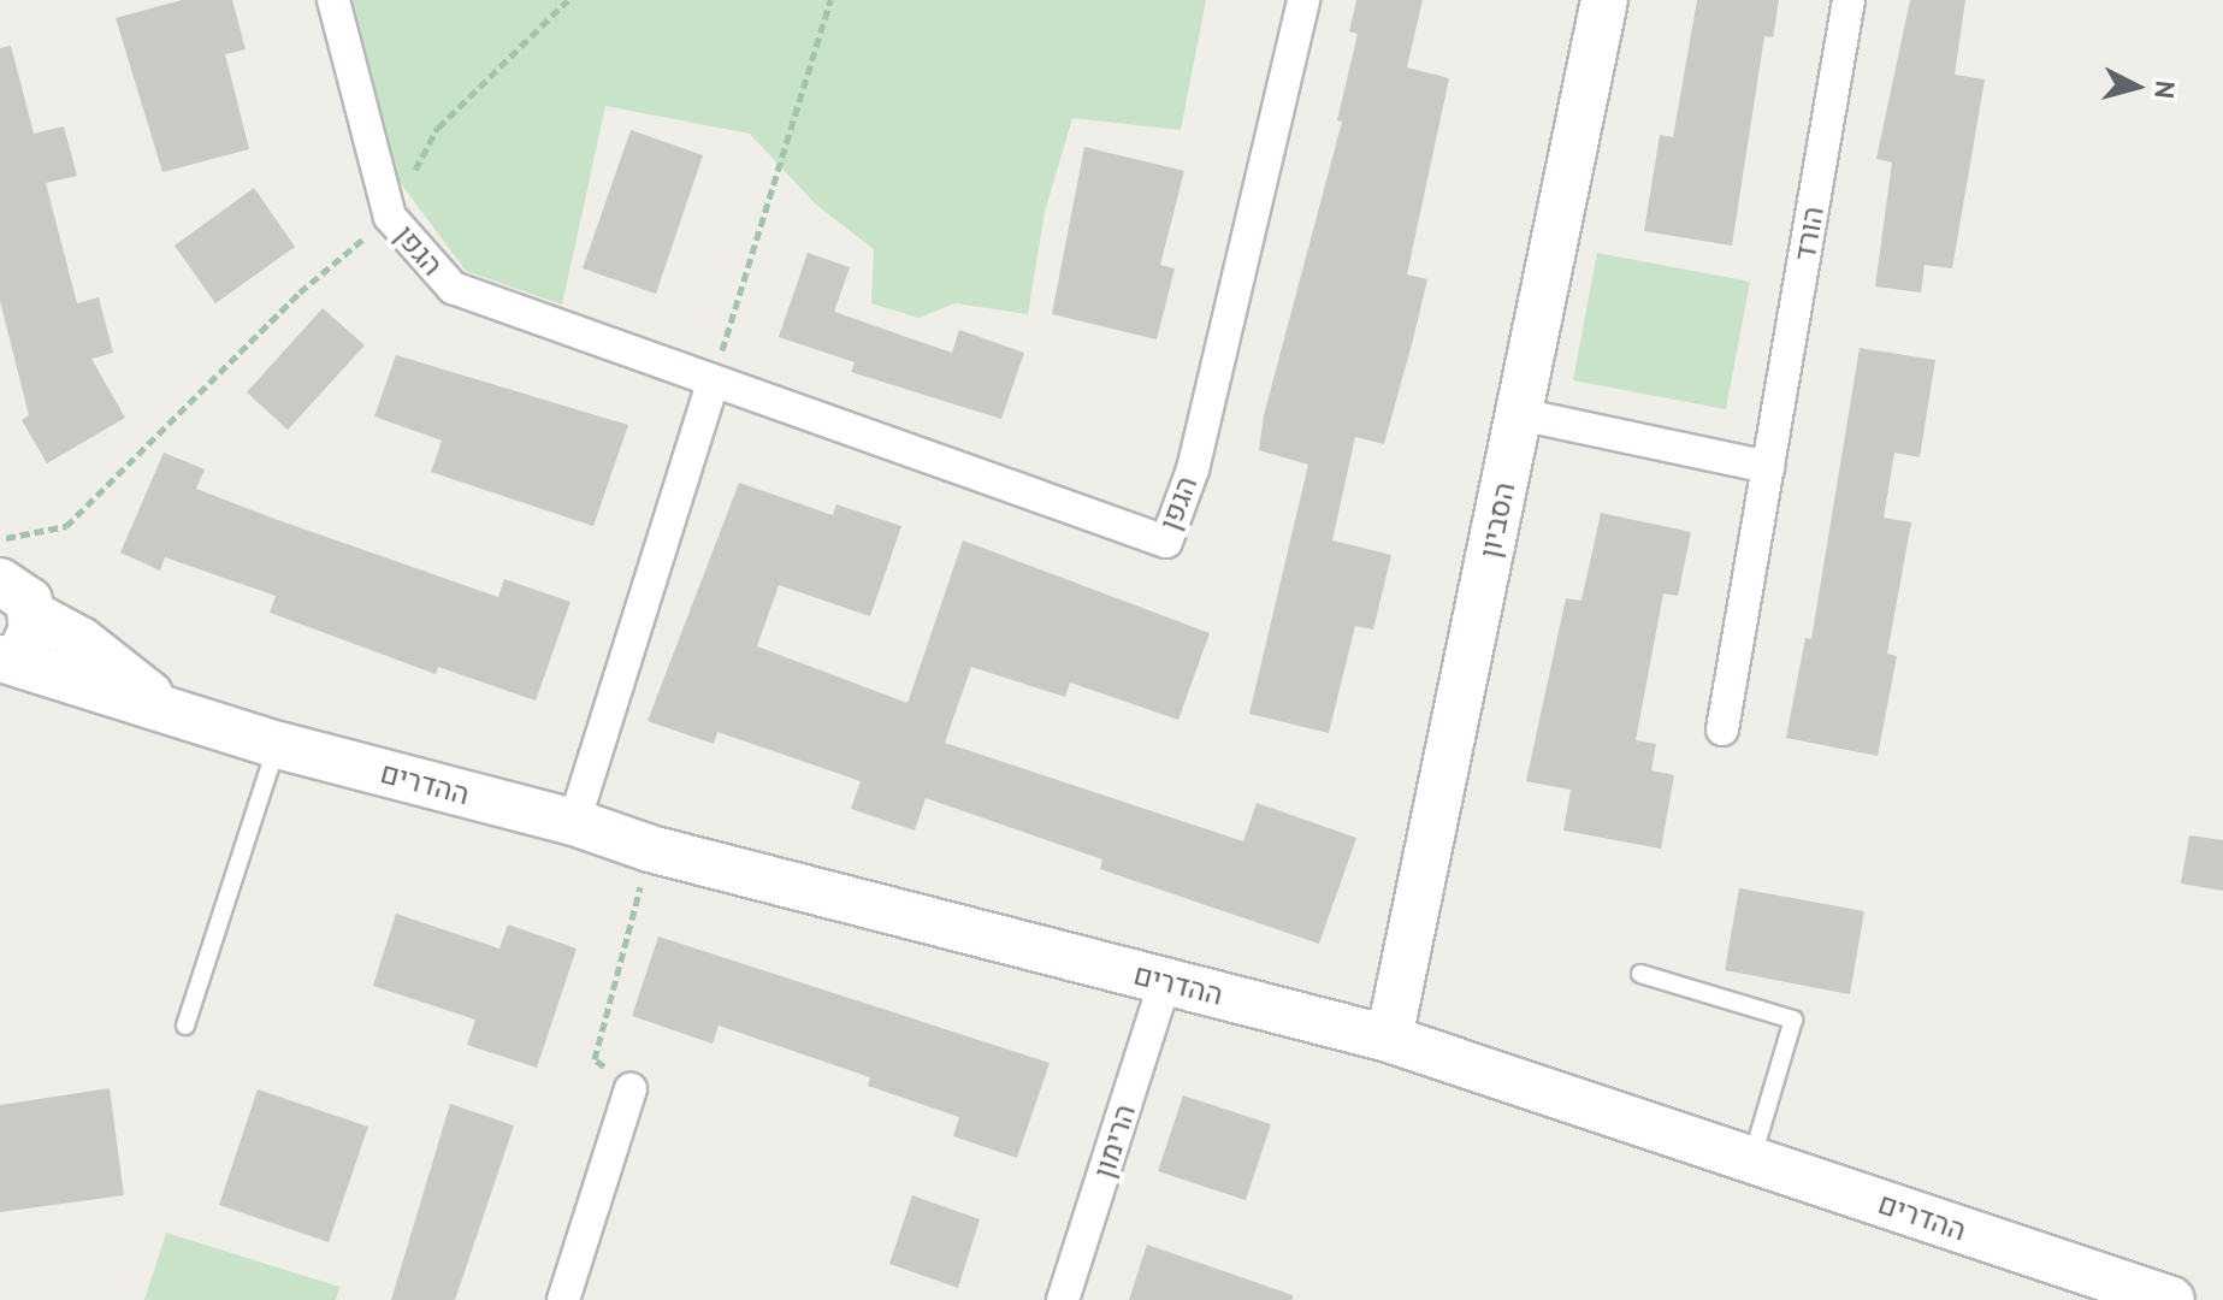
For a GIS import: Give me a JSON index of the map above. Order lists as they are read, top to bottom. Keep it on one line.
{"streets":{"main road":["הסביון","ההדרים"],"street":["הורד","הגפן","הרימון"]},"crossings":[["הסביון","ההדרים"],["ההדרים","הרימון"]],"north":"right"}
